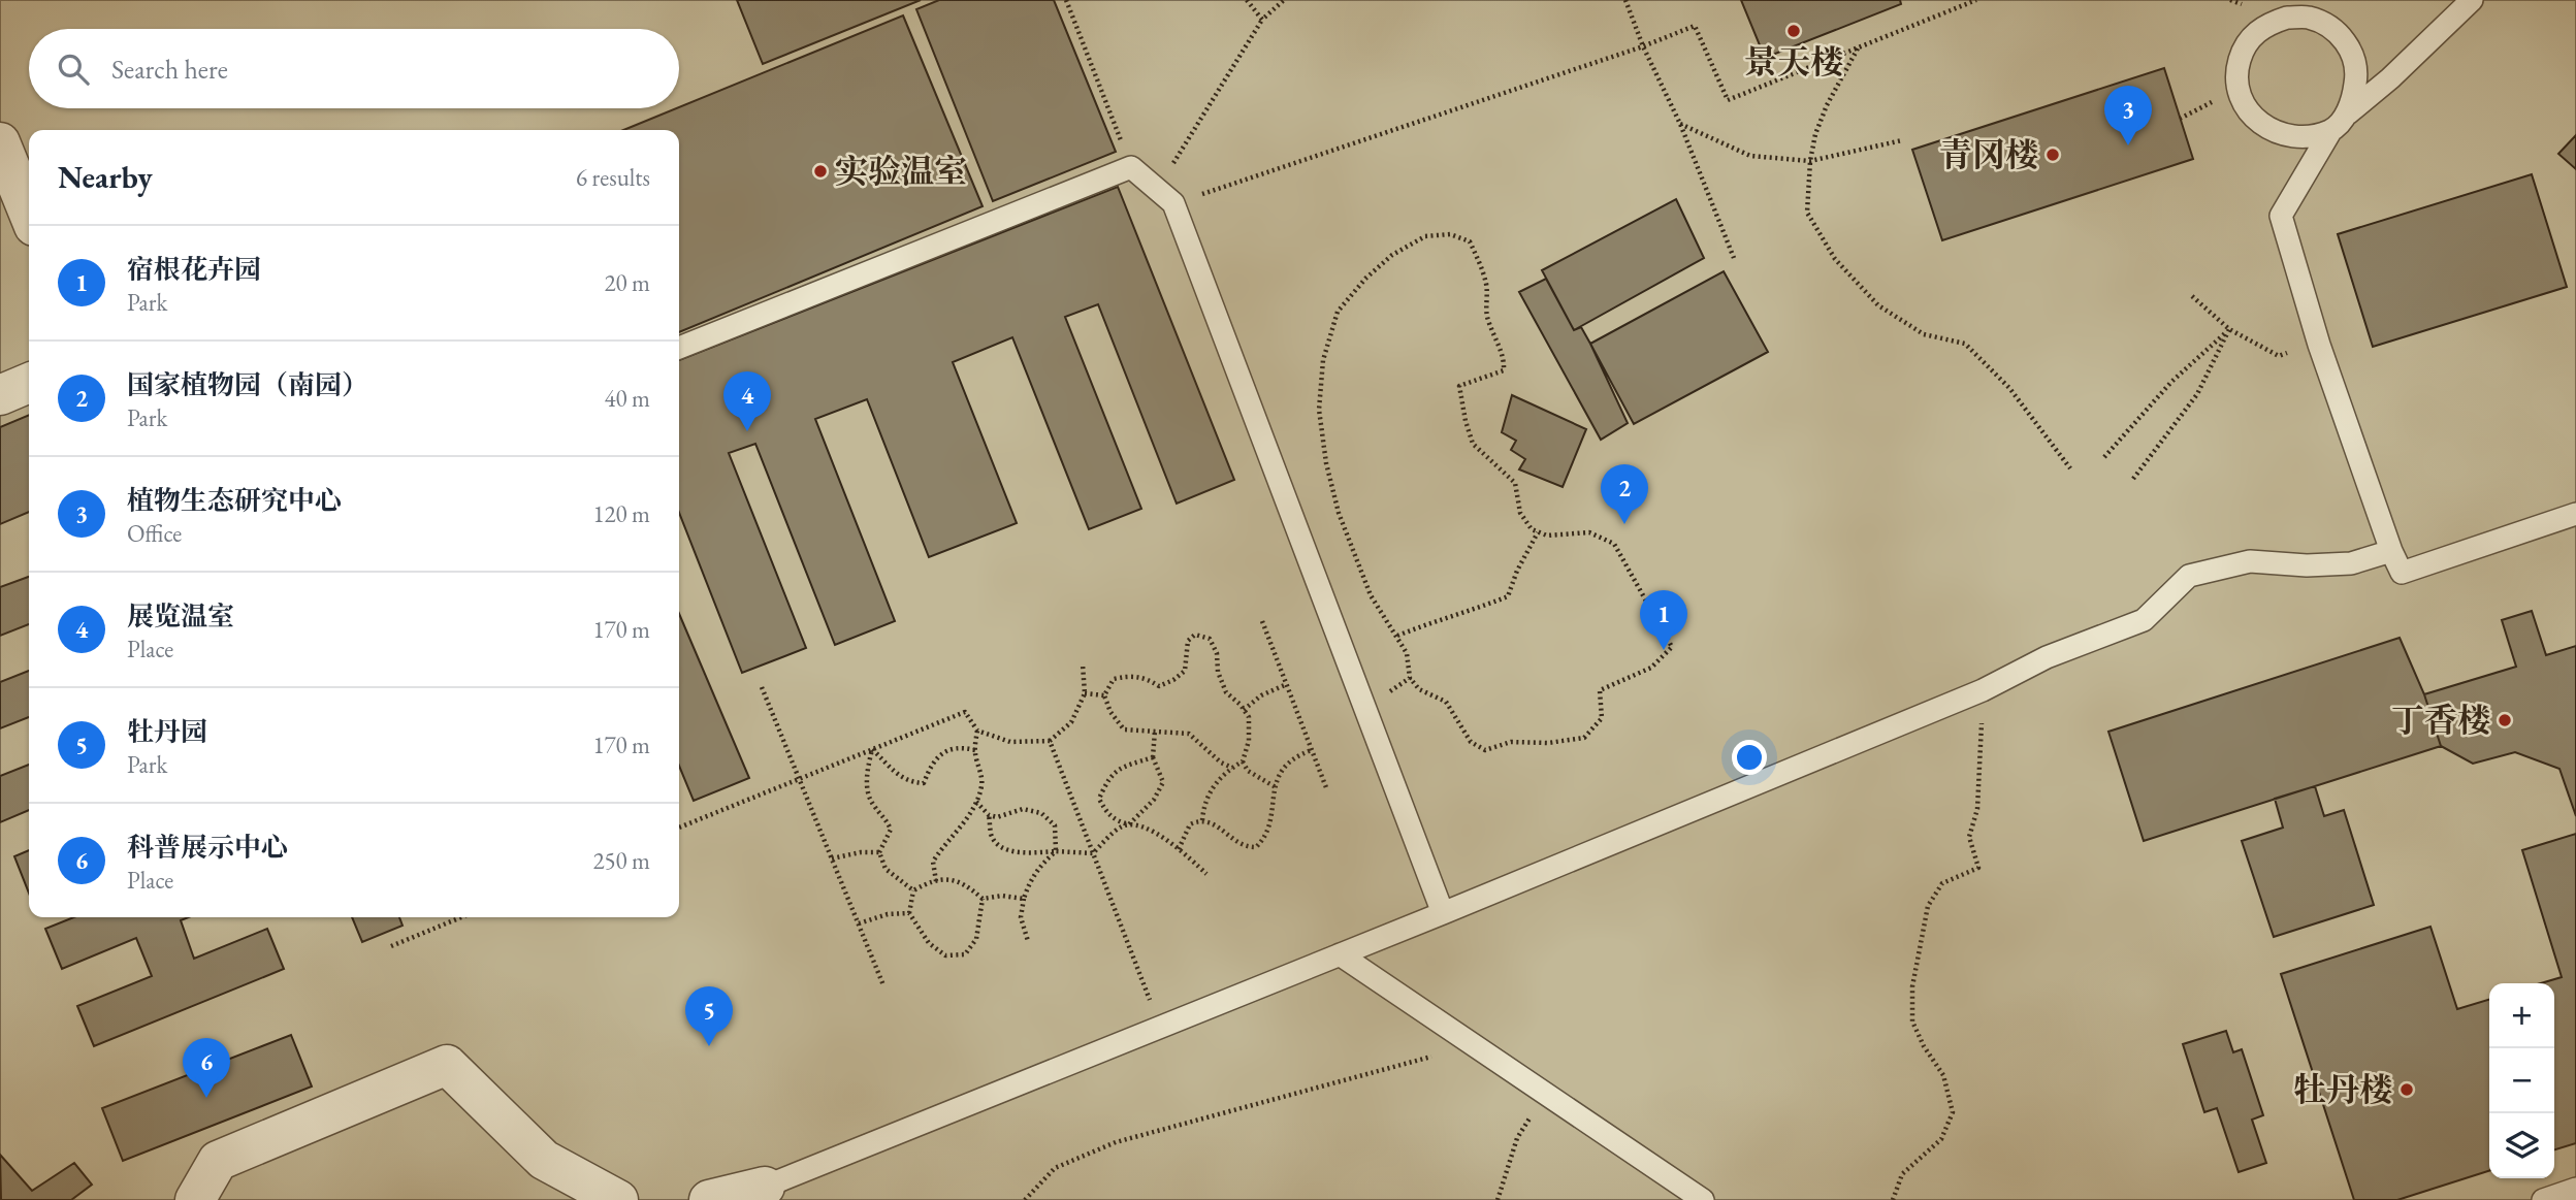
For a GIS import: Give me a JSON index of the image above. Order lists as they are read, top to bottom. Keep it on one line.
{"places":["景天楼","青冈楼","实验温室","丁香楼","牡丹楼"],"page":{"search":"Search here","pins":["3","4","2","1","5","6"],"heading":["Nearby","6 results"],"list":[{"mark":"1","name":"宿根花卉园","note":"Park","value":"20 m"},{"mark":"2","name":"国家植物园（南园）","note":"Park","value":"40 m"},{"mark":"3","name":"植物生态研究中心","note":"Office","value":"120 m"},{"mark":"4","name":"展览温室","note":"Place","value":"170 m"},{"mark":"5","name":"牡丹园","note":"Park","value":"170 m"},{"mark":"6","name":"科普展示中心","note":"Place","value":"250 m"}],"map_buttons":["+","−"]}}
